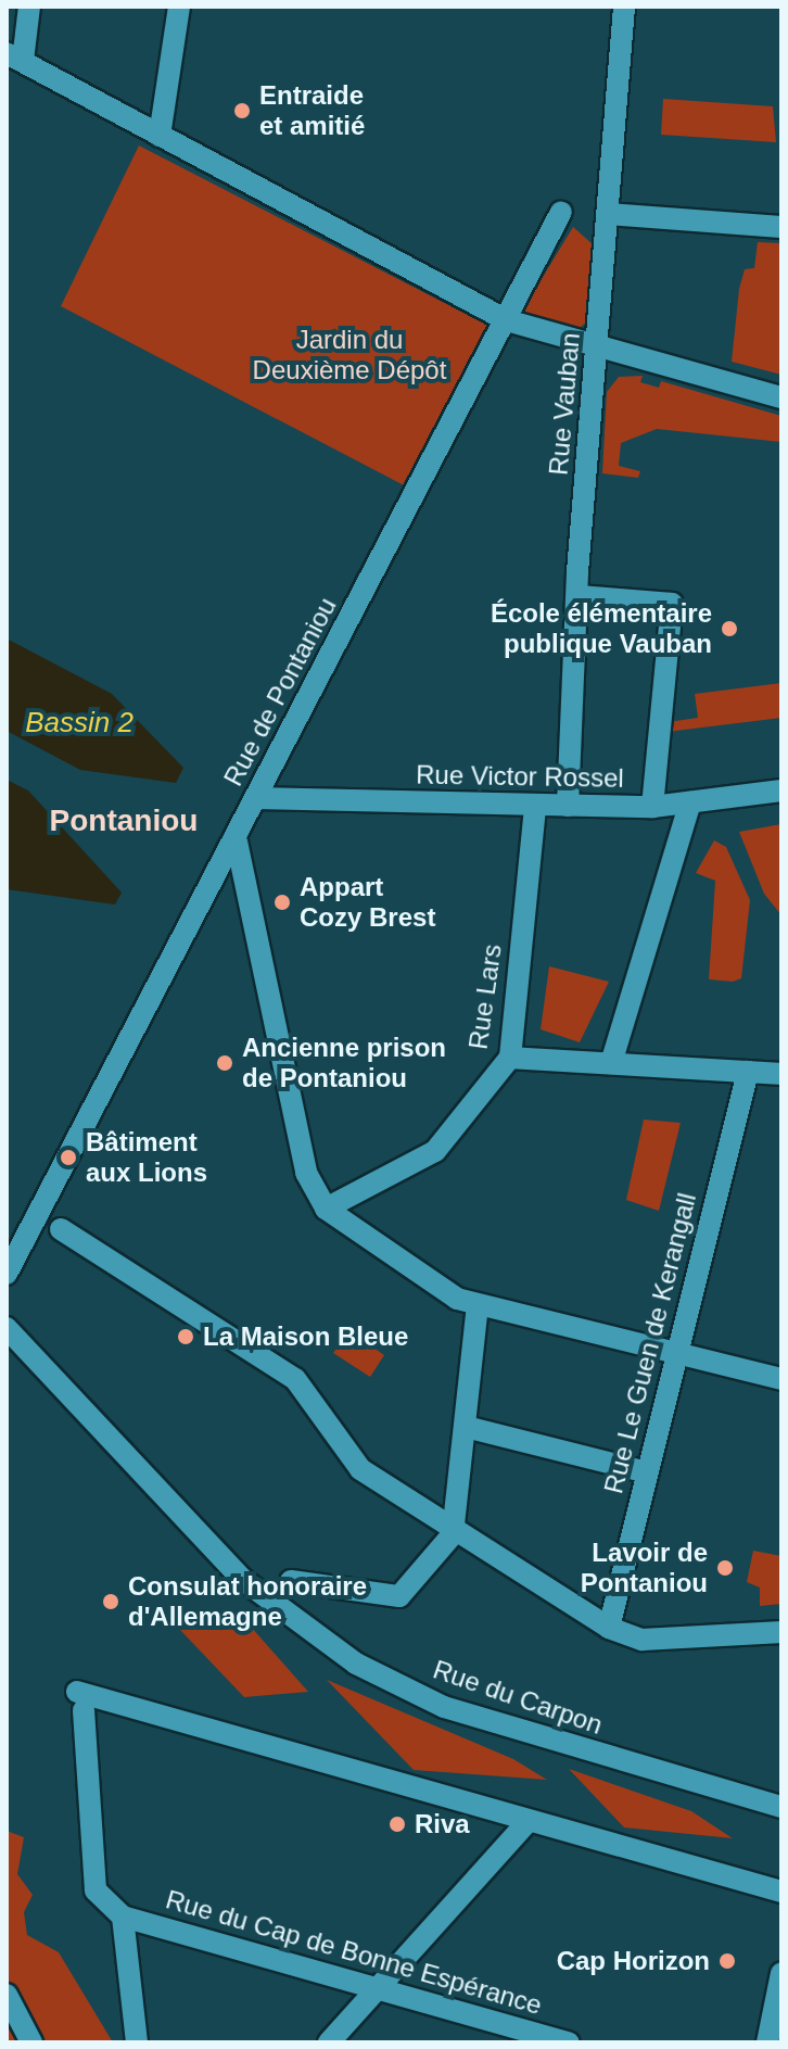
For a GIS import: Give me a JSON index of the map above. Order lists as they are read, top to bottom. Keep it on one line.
{"streets":{"street":["Rue Vauban","Rue de Pontaniou","Rue Victor Rossel","Rue Lars","Rue Le Guen de Kerangall","Rue du Carpon","Rue du Cap de Bonne Espérance"]},"crossings":[["Rue Vauban","Rue Victor Rossel"],["Rue de Pontaniou","Rue Victor Rossel"],["Rue Victor Rossel","Rue Lars"]],"districts":["Pontaniou"],"water":["Bassin 2"],"parks":["Jardin du Deuxième Dépôt"],"places":["Entraide et amitié","École élémentaire publique Vauban","Appart Cozy Brest","Ancienne prison de Pontaniou","Bâtiment aux Lions","La Maison Bleue","Lavoir de Pontaniou","Consulat honoraire d'Allemagne","Riva","Cap Horizon"]}
